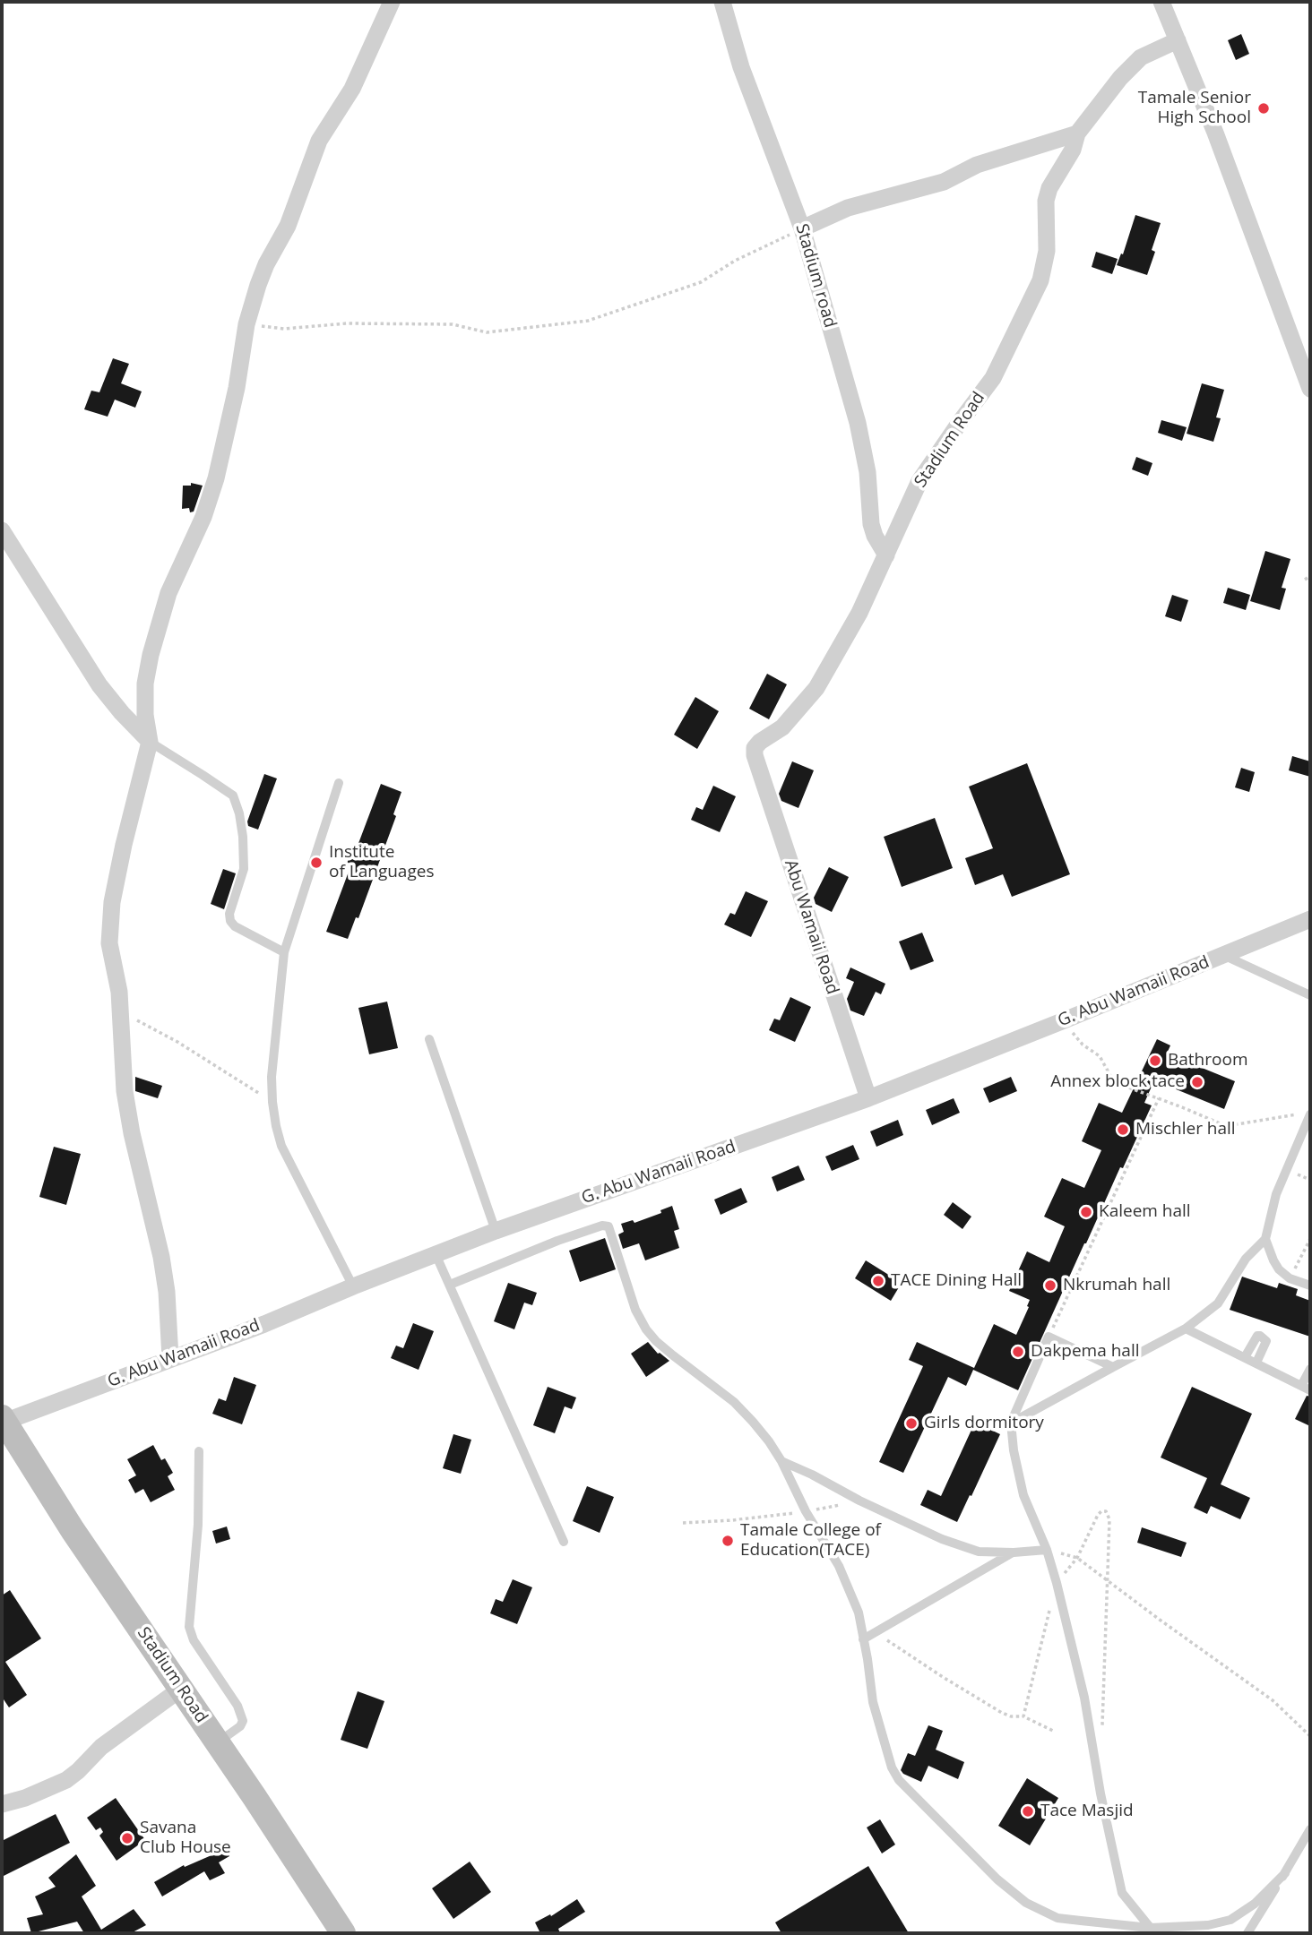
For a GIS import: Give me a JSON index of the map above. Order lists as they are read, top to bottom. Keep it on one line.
{"streets":{"main road":["Stadium Road"],"street":["Stadium road","Abu Wamaii Road","G. Abu Wamaii Road"]},"crossings":[["Stadium road","Stadium Road"],["Stadium Road","Abu Wamaii Road"],["Stadium Road","G. Abu Wamaii Road"],["Abu Wamaii Road","G. Abu Wamaii Road"]],"places":["Tamale Senior High School","Institute of Languages","Bathroom","Annex block tace","Mischler hall","Kaleem hall","TACE Dining Hall","Nkrumah hall","Dakpema hall","Girls dormitory","Tamale College of Education(TACE)","Tace Masjid","Savana Club House"]}
